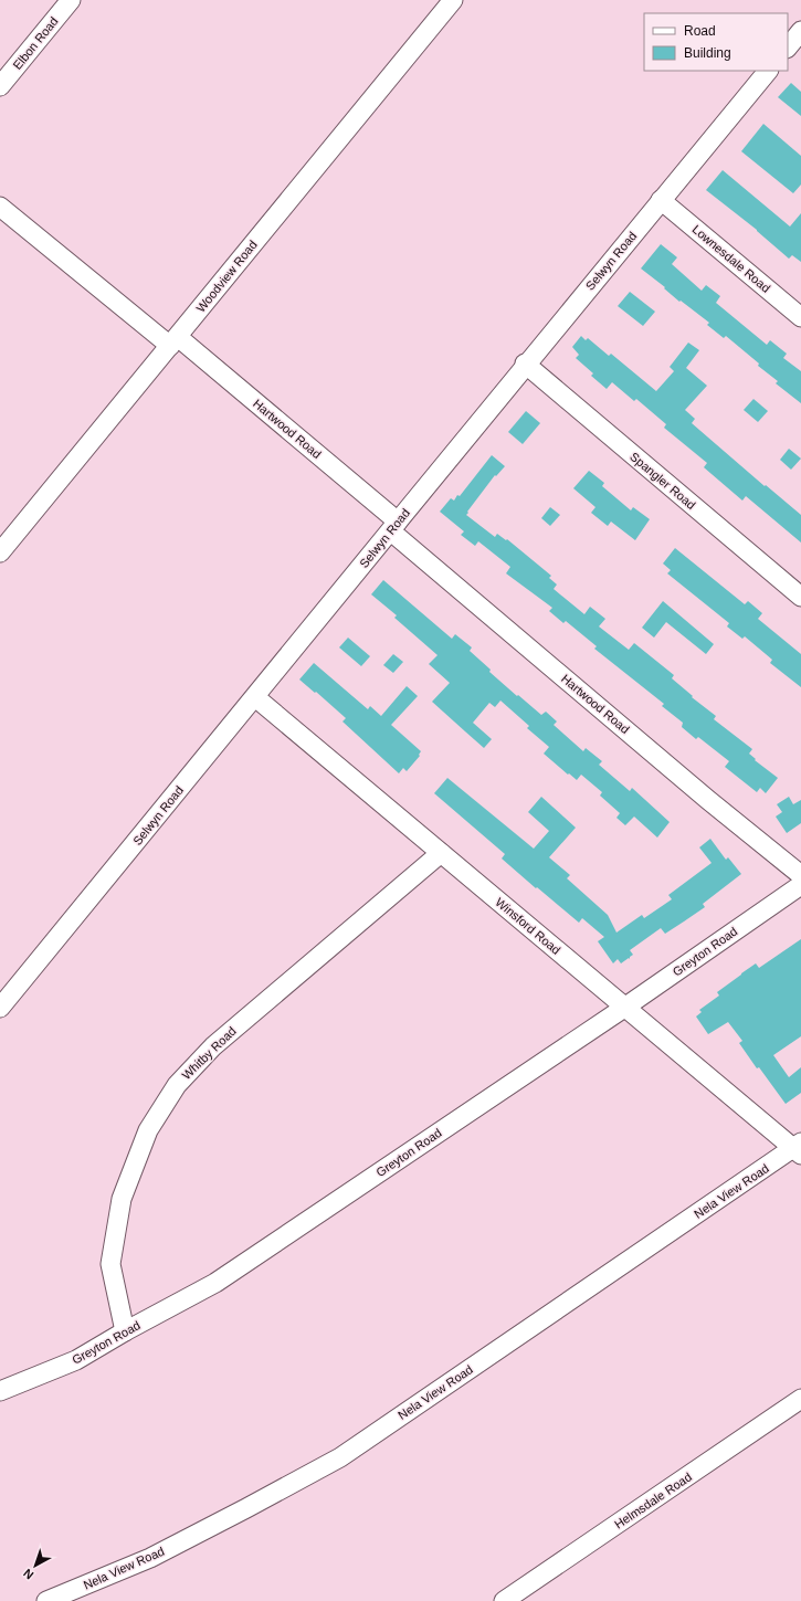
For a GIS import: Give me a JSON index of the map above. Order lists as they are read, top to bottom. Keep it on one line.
{"streets":{"street":["Elbon Road","Lownesdale Road","Selwyn Road","Woodview Road","Hartwood Road","Spangler Road","Winsford Road","Greyton Road","Whitby Road","Nela View Road","Helmsdale Road"]},"crossings":[["Lownesdale Road","Selwyn Road"],["Selwyn Road","Hartwood Road"],["Selwyn Road","Spangler Road"],["Selwyn Road","Winsford Road"],["Woodview Road","Hartwood Road"],["Winsford Road","Greyton Road"],["Winsford Road","Whitby Road"],["Winsford Road","Nela View Road"],["Greyton Road","Whitby Road"]],"legend":["Road","Building"],"north":"bottom left"}
